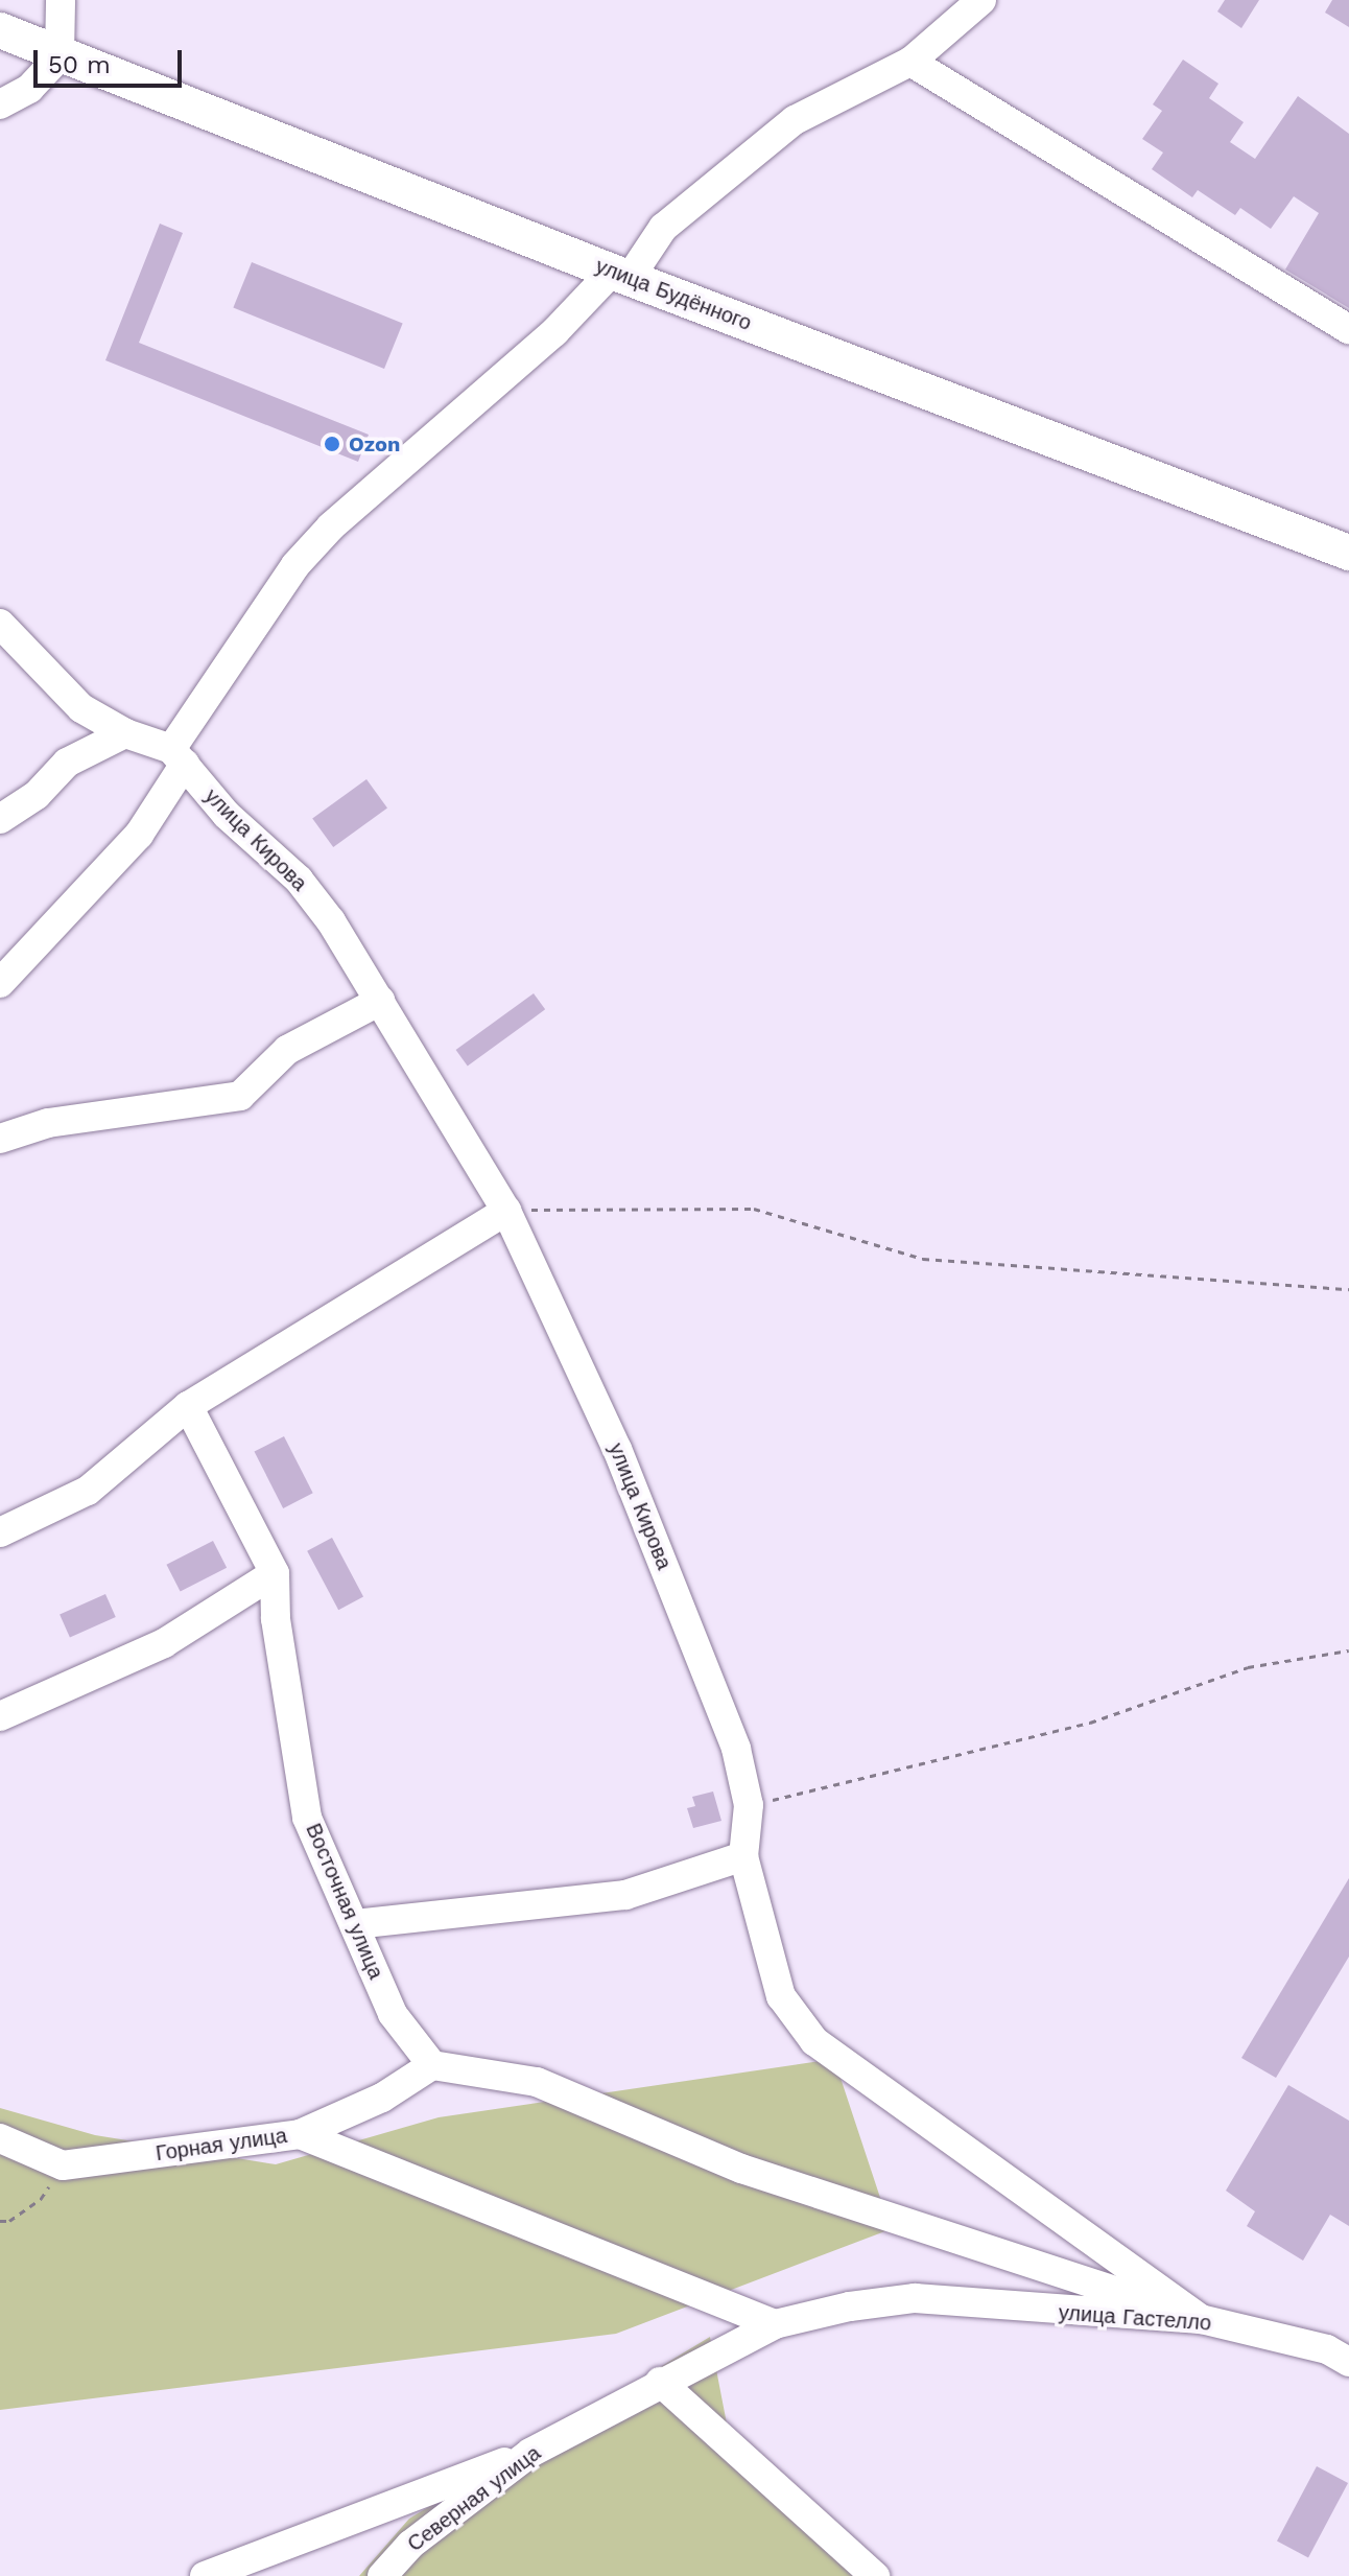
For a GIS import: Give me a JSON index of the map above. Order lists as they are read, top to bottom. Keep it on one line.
{"streets":{"main road":["улица Будённого"],"street":["улица Кирова","Восточная улица","Горная улица","улица Гастелло","Северная улица"]},"crossings":[["улица Кирова","улица Гастелло"],["Восточная улица","Горная улица"],["улица Гастелло","Северная улица"]],"places":["Ozon"],"scale_bar":"50 m"}
